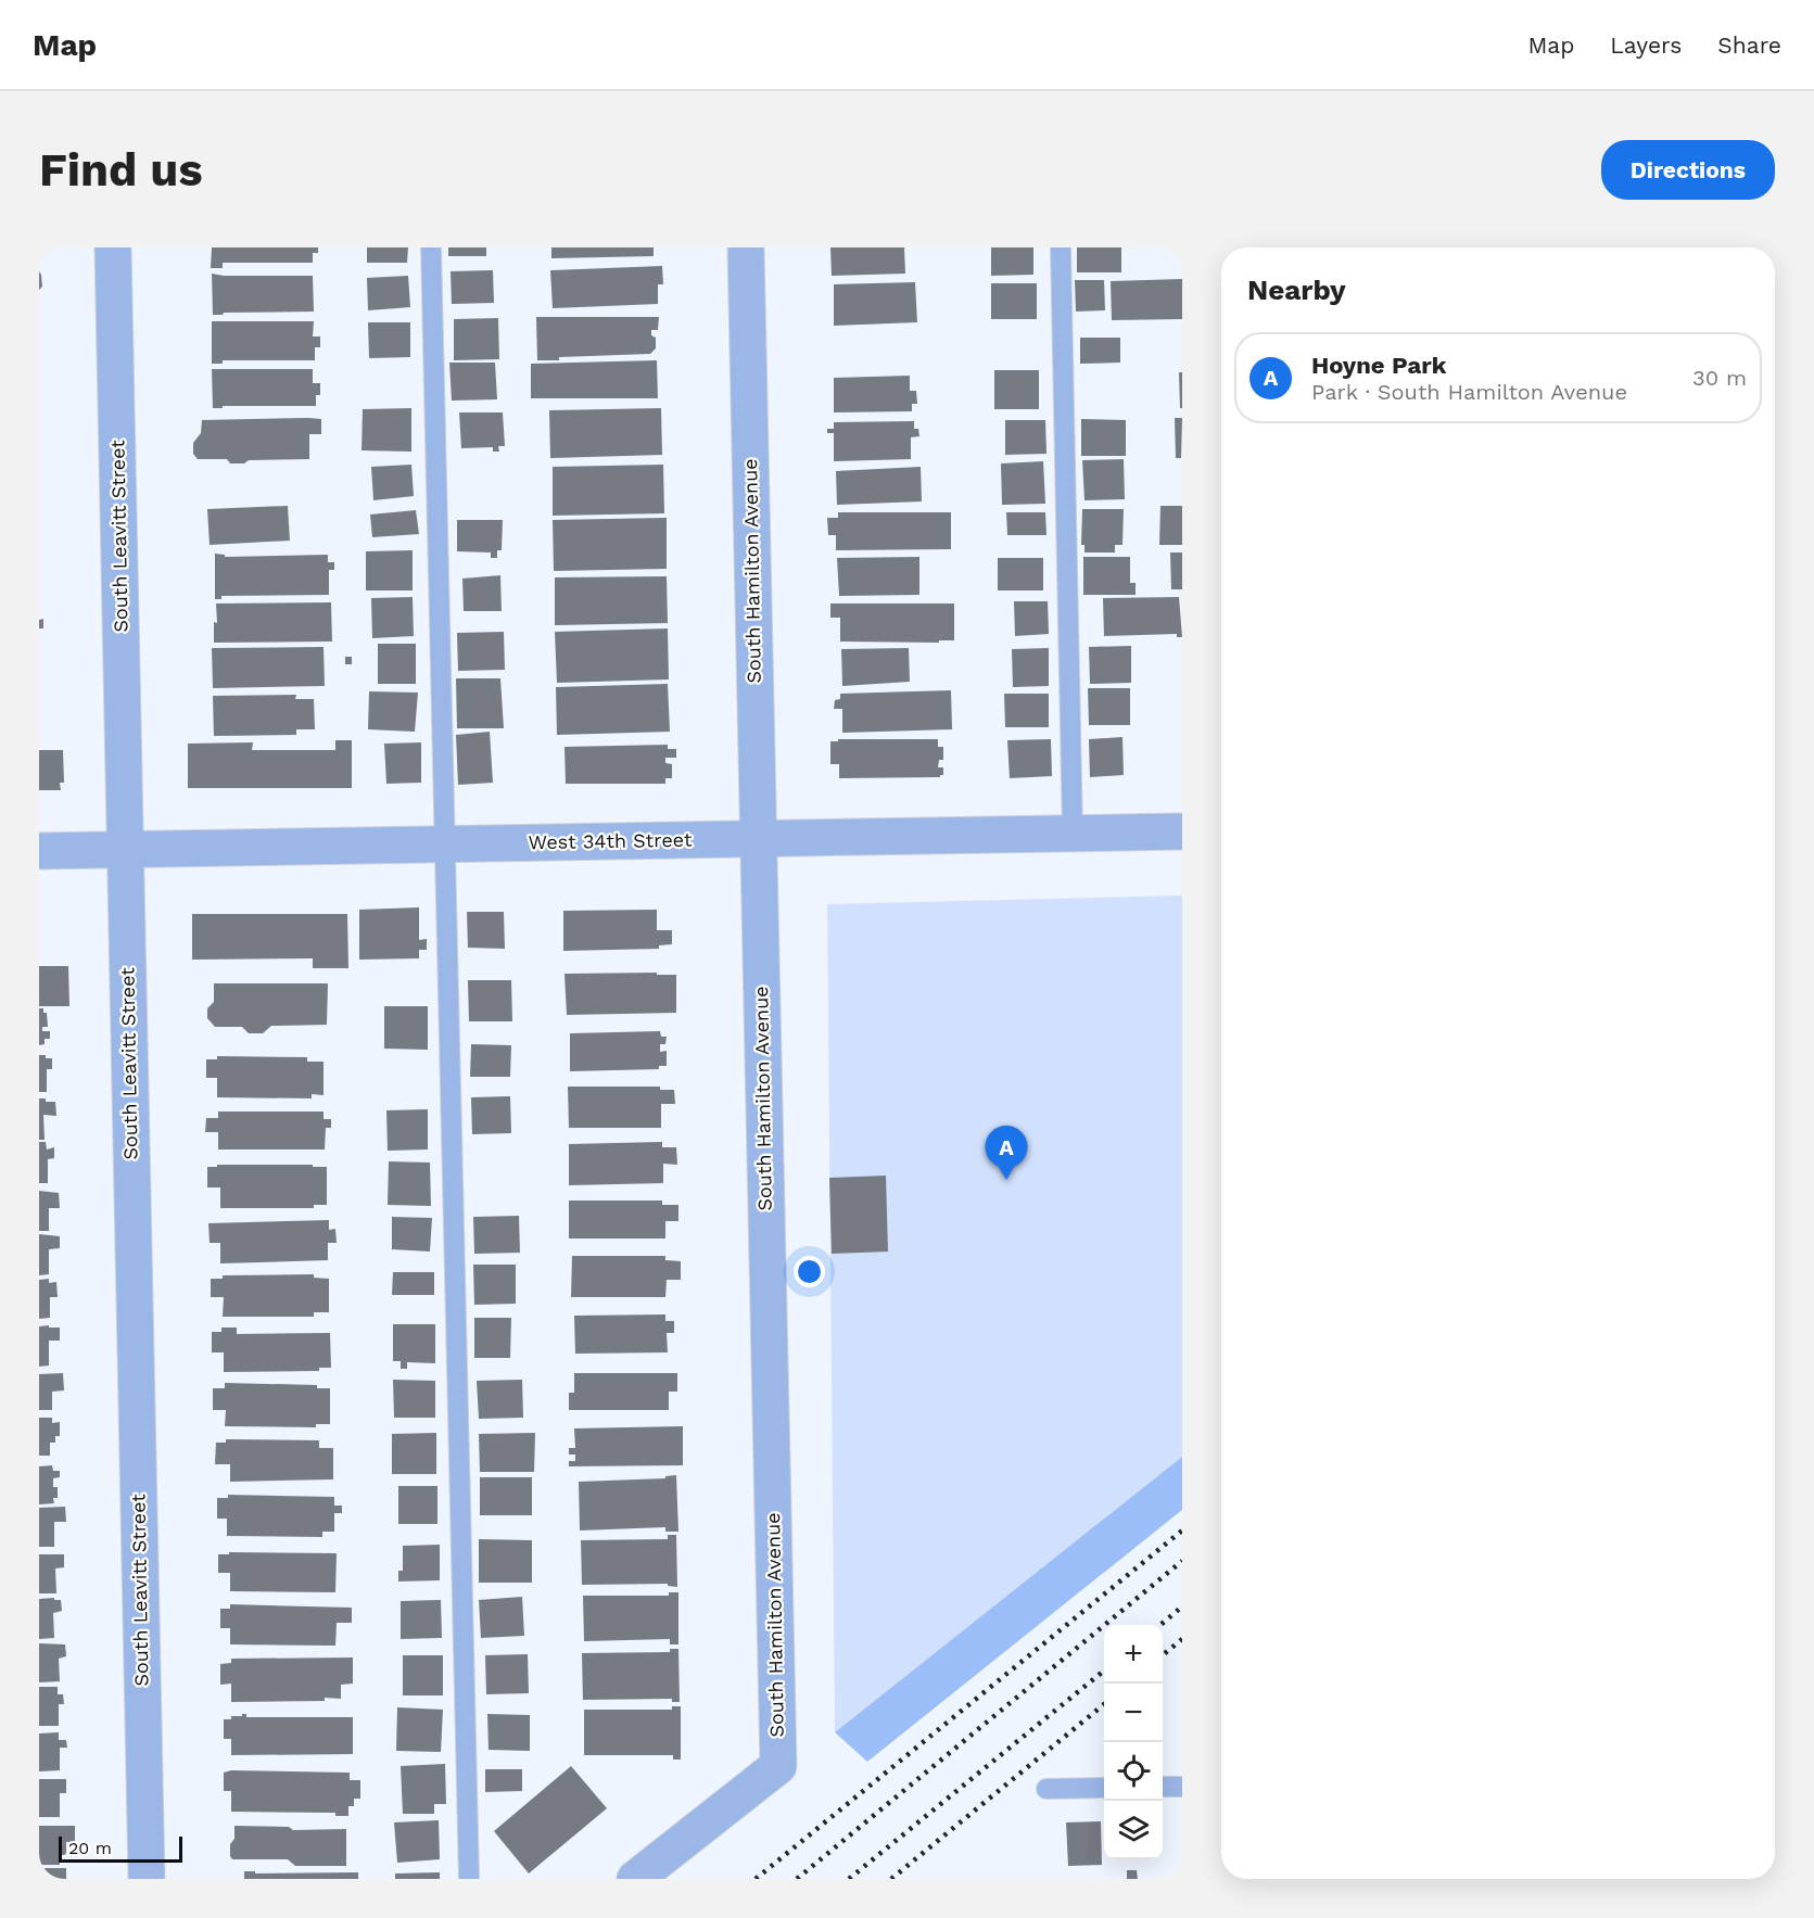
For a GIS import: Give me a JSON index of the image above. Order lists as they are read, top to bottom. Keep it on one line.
{"streets":{"street":["South Leavitt Street","South Hamilton Avenue","West 34th Street"]},"crossings":[["South Leavitt Street","West 34th Street"],["South Hamilton Avenue","West 34th Street"]],"scale_bar":"20 m","page":{"header":"Map","nav":["Map","Layers","Share"],"buttons":"Directions","title":"Find us","heading":"Nearby","list":[{"mark":"A","name":"Hoyne Park","note":"Park · South Hamilton Avenue","value":"30 m"}],"pins":"A","map_buttons":["+","−"],"scale":"20 m"}}
